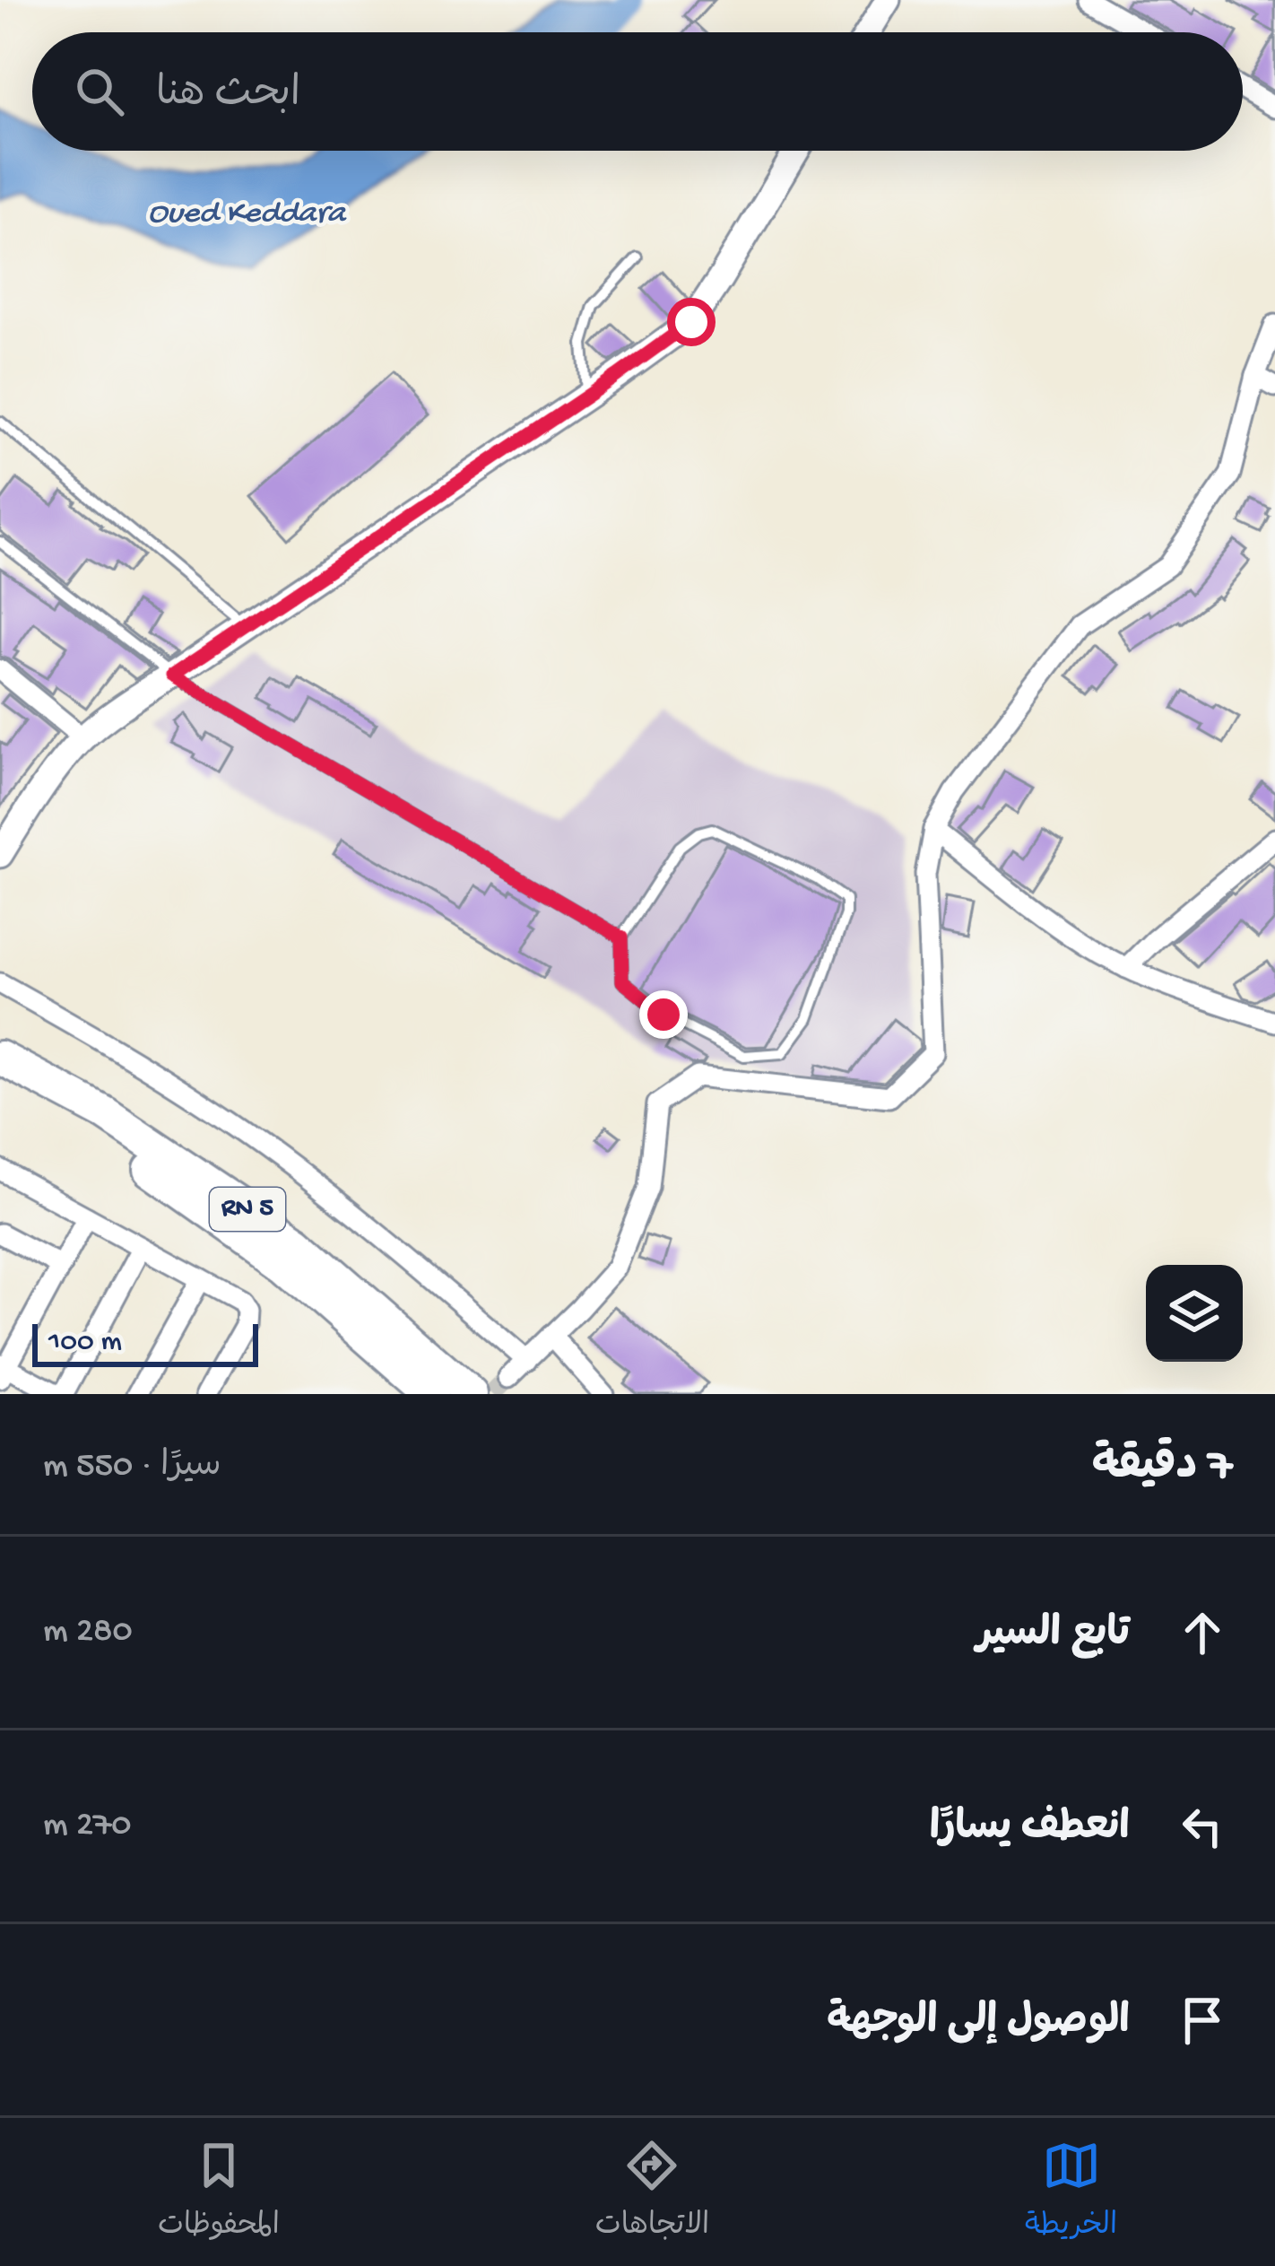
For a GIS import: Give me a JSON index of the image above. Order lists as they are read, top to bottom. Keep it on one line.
{"streets":{"highway":["RN 5"]},"water":["Oued Keddara"],"scale_bar":"100 m","page":{"search":"ابحث هنا","scale":"100 m","heading":["7 دقيقة","سيرًا · 550 m"],"list":[["تابع السير","280 m"],["انعطف يسارًا","270 m"],"الوصول إلى الوجهة"],"nav":["الخريطة","الاتجاهات","المحفوظات"]}}
